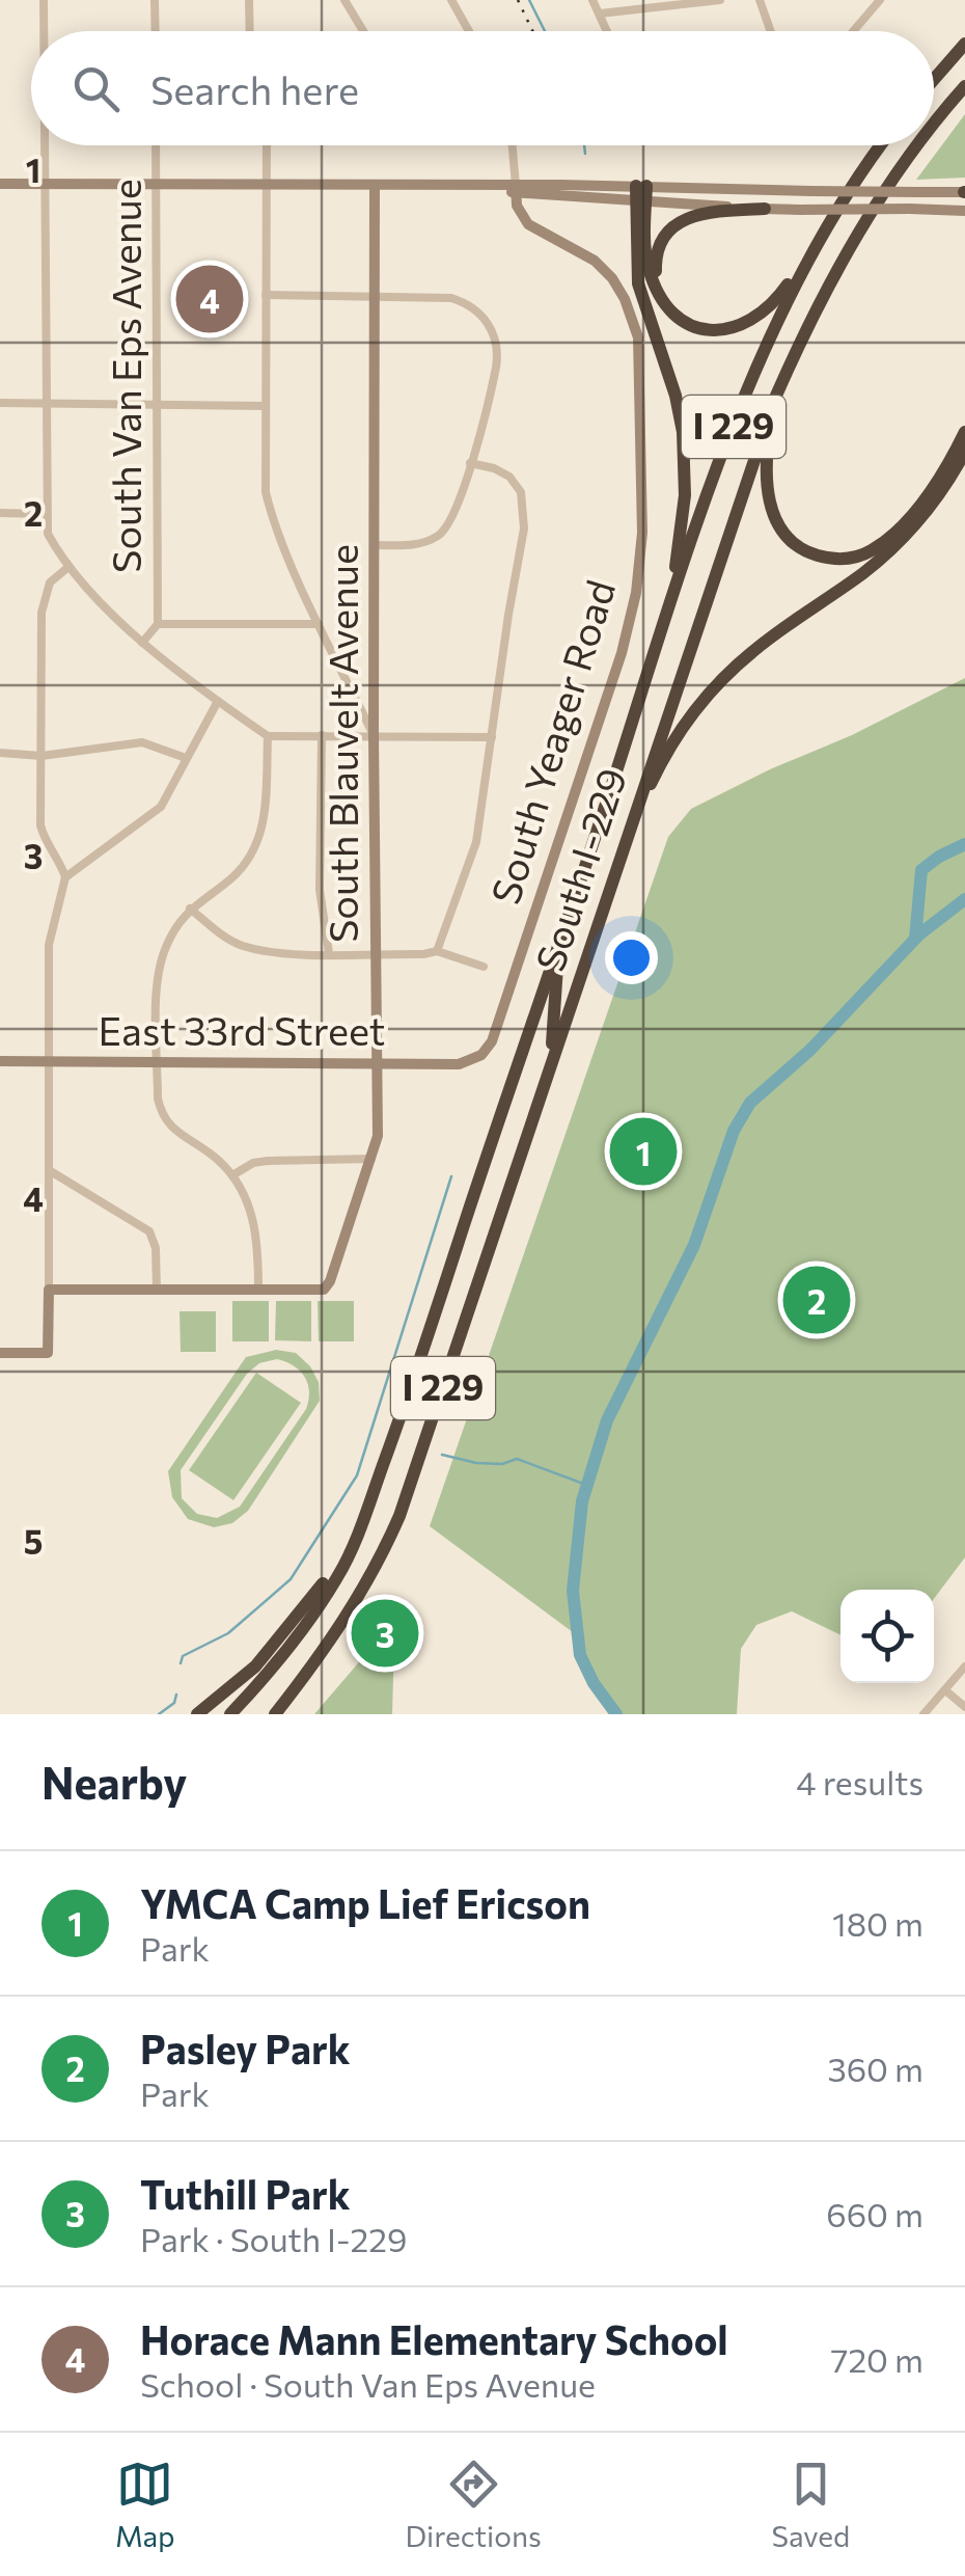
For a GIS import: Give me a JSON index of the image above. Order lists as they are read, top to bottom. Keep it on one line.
{"streets":{"highway":["I 229","South I-229"],"street":["South Van Eps Avenue","South Yeager Road","South Blauvelt Avenue","East 33rd Street"]},"crossings":[["I 229","South I-229"],["South Yeager Road","East 33rd Street"],["South Blauvelt Avenue","East 33rd Street"]],"page":{"search":"Search here","pins":["4","1","2","3"],"heading":["Nearby","4 results"],"list":[{"mark":"1","name":"YMCA Camp Lief Ericson","note":"Park","value":"180 m"},{"mark":"2","name":"Pasley Park","note":"Park","value":"360 m"},{"mark":"3","name":"Tuthill Park","note":"Park · South I-229","value":"660 m"},{"mark":"4","name":"Horace Mann Elementary School","note":"School · South Van Eps Avenue","value":"720 m"}],"nav":["Map","Directions","Saved"]},"grid":{"rows":["1","2","3","4","5"]}}
